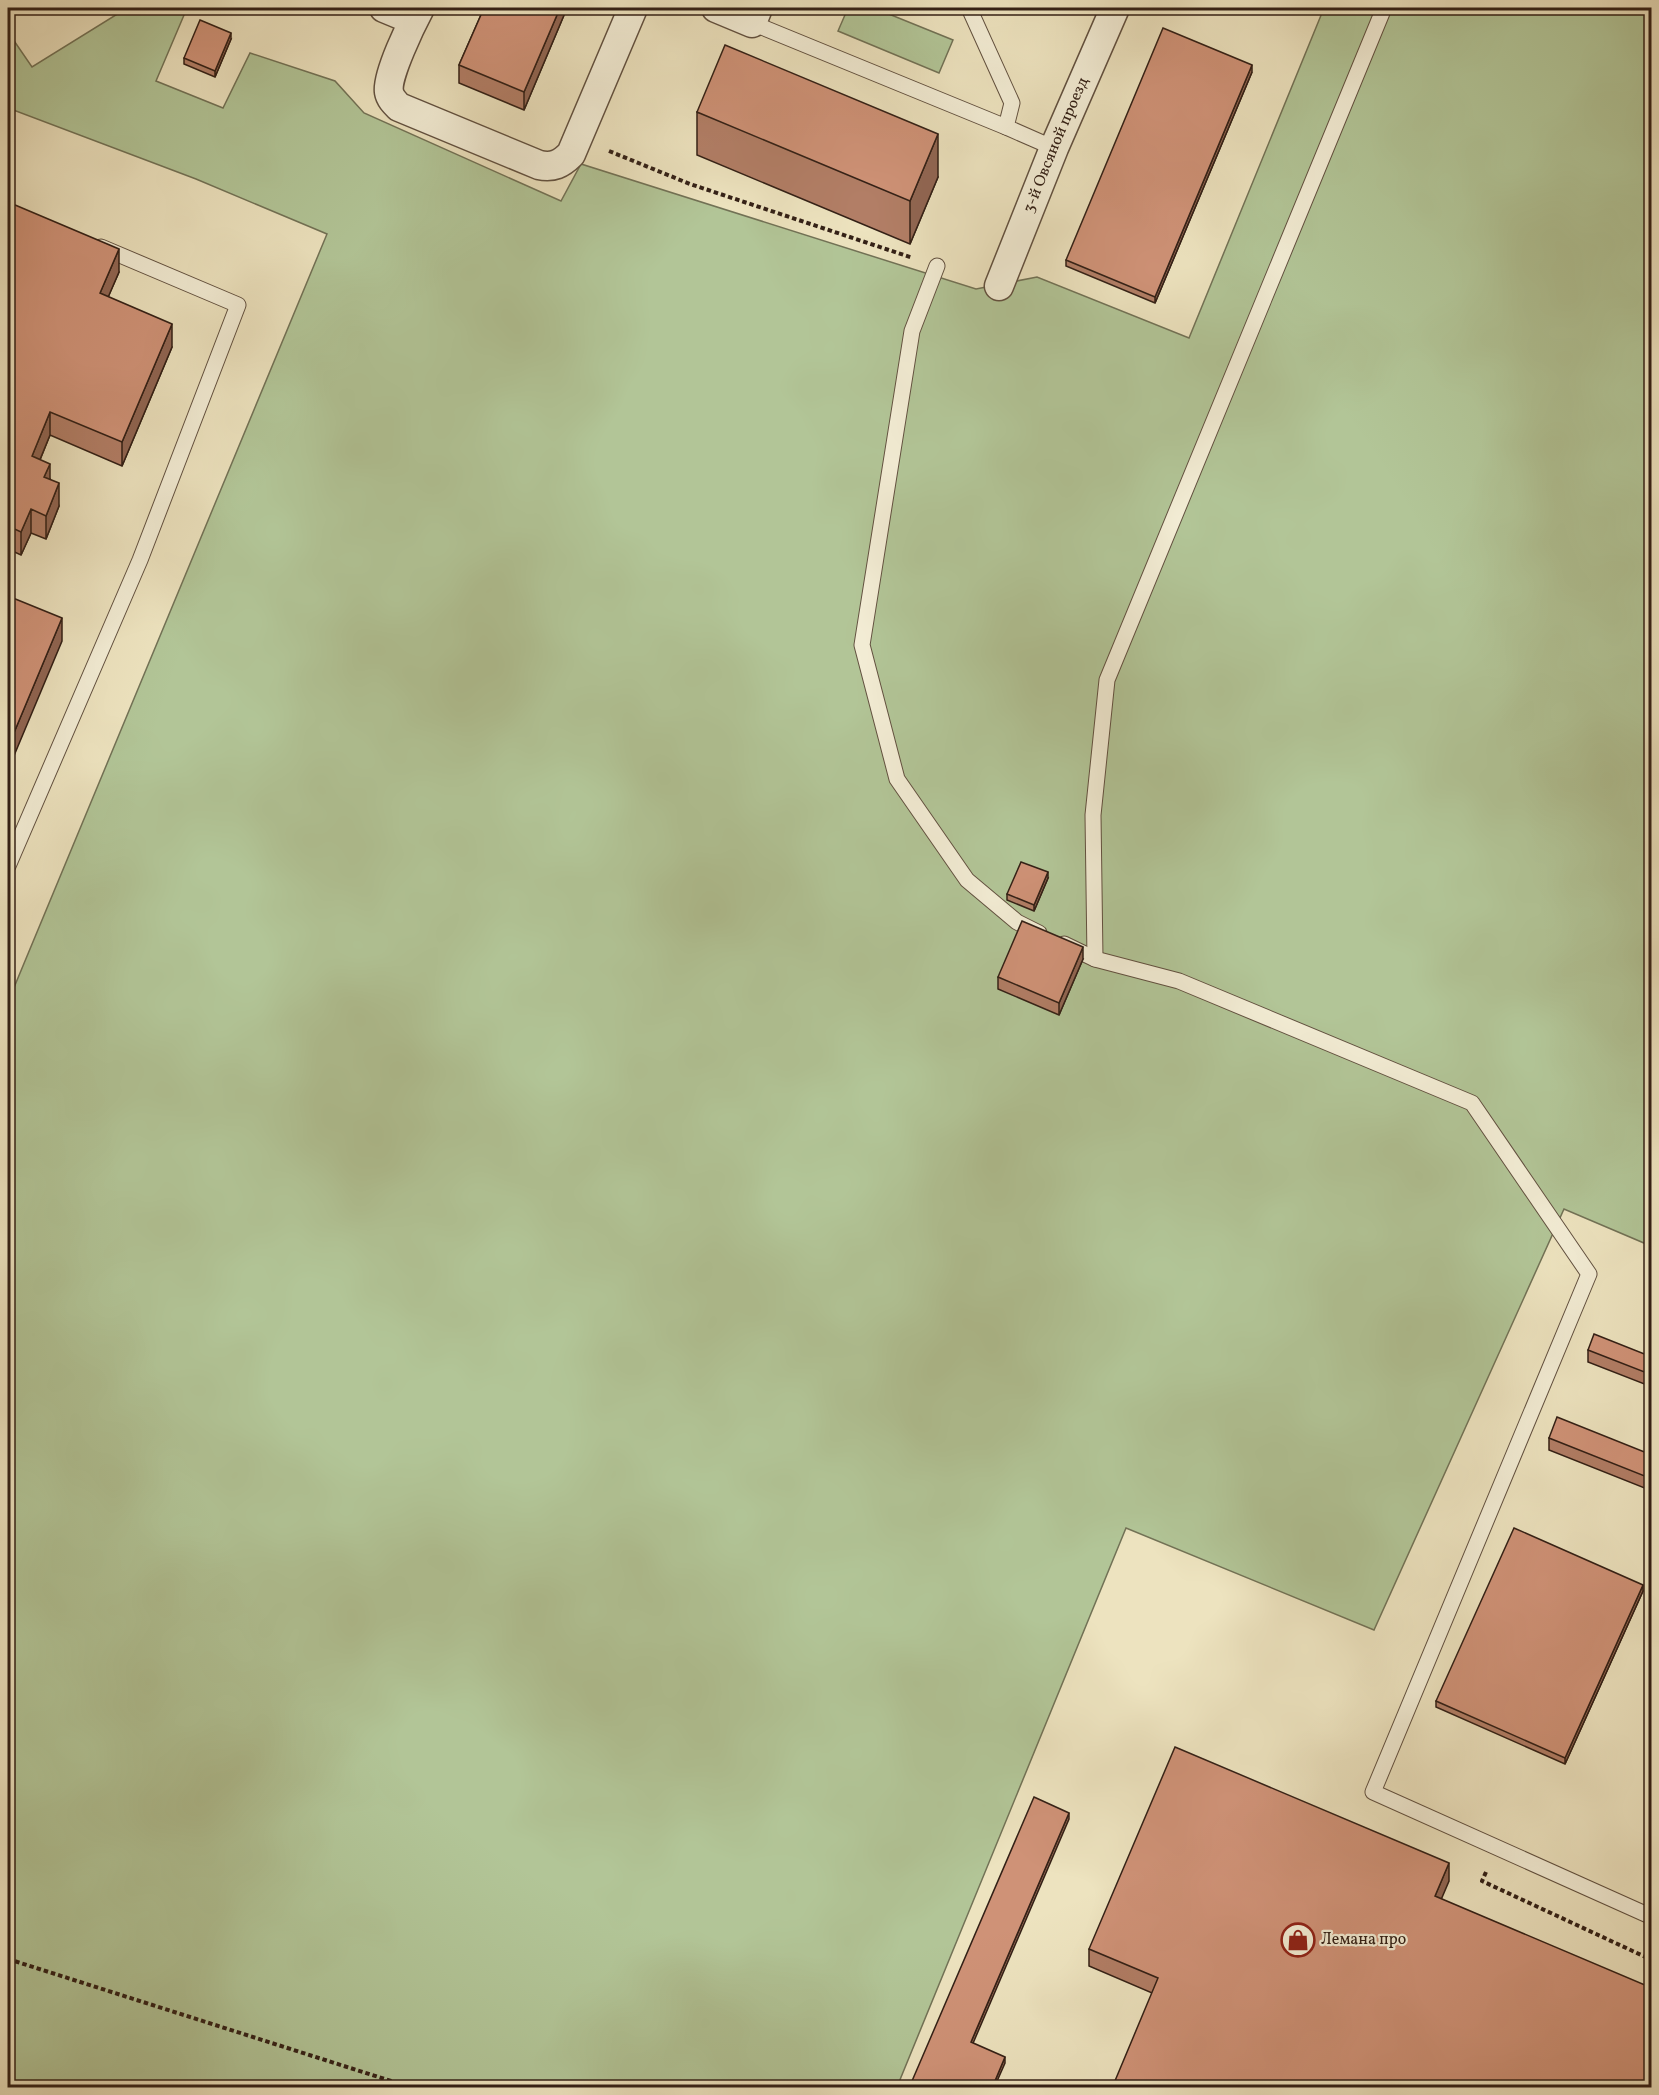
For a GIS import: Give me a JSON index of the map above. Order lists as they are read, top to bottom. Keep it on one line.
{"streets":{"street":["3-й Овсяной проезд"]},"places":{"shop":["Лемана про"]}}
